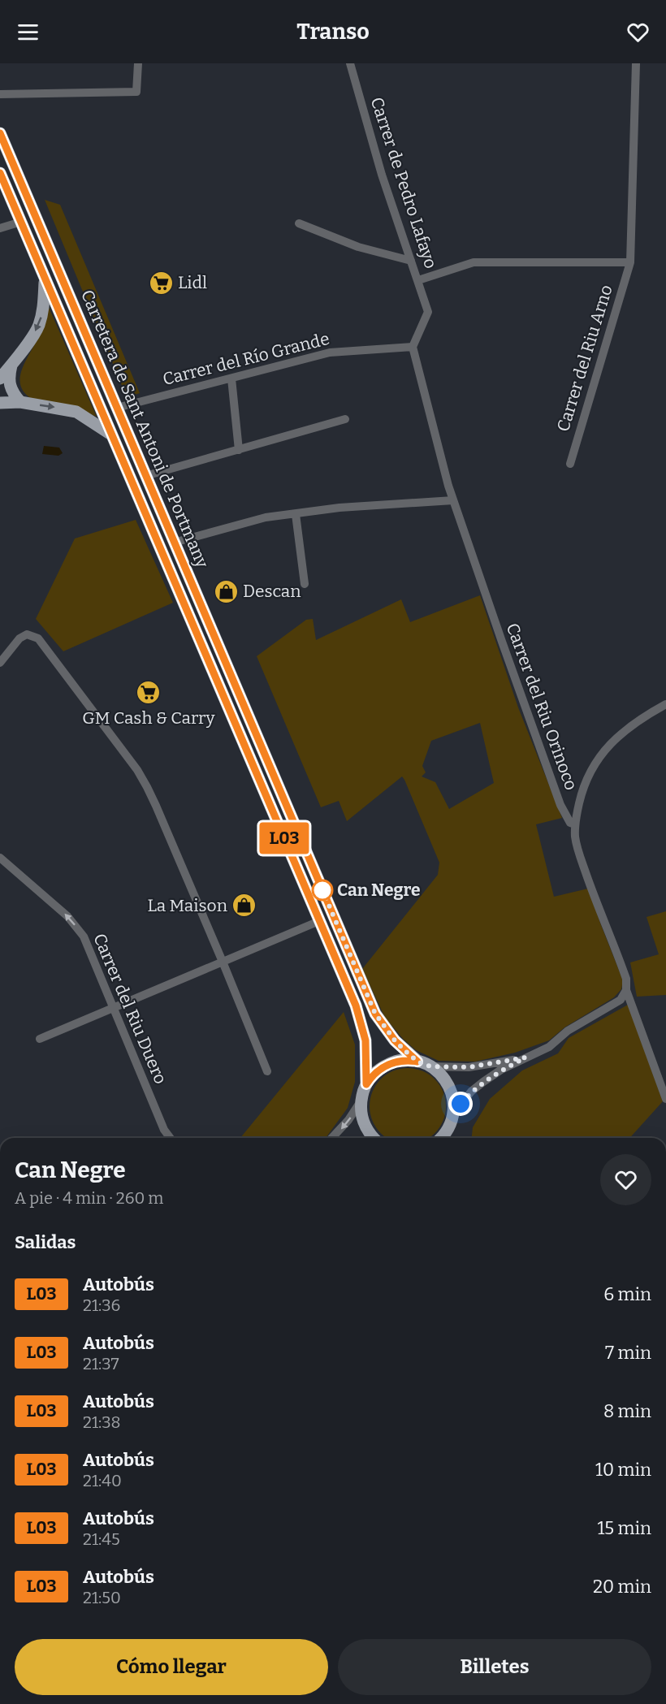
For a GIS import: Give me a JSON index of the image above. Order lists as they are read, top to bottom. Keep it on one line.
{"streets":{"main road":["Carretera de Sant Antoni de Portmany"],"street":["Carrer de Pedro Lafayo","Carrer del Riu Arno","Carrer del Río Grande","Carrer del Riu Orinoco","Carrer del Riu Duero"]},"crossings":[["Carrer de Pedro Lafayo","Carrer del Riu Arno"],["Carrer de Pedro Lafayo","Carrer del Río Grande"],["Carrer de Pedro Lafayo","Carrer del Riu Orinoco"],["Carrer del Río Grande","Carretera de Sant Antoni de Portmany"],["Carrer del Río Grande","Carrer del Riu Orinoco"]],"one_way":["Carrer del Riu Duero"],"places":{"supermarket":["Lidl","GM Cash & Carry"],"shop":["Descan","La Maison"],"other":["Can Negre"]},"lines":["bus line L03"],"page":{"header":"Transo","on_map":"L03","heading":[["Can Negre","A pie · 4 min · 260 m"],"Salidas"],"list":[{"mark":"L03","name":"Autobús","note":"21:36","value":"6 min"},{"mark":"L03","name":"Autobús","note":"21:37","value":"7 min"},{"mark":"L03","name":"Autobús","note":"21:38","value":"8 min"},{"mark":"L03","name":"Autobús","note":"21:40","value":"10 min"},{"mark":"L03","name":"Autobús","note":"21:45","value":"15 min"},{"mark":"L03","name":"Autobús","note":"21:50","value":"20 min"}],"buttons":["Cómo llegar","Billetes"]}}
